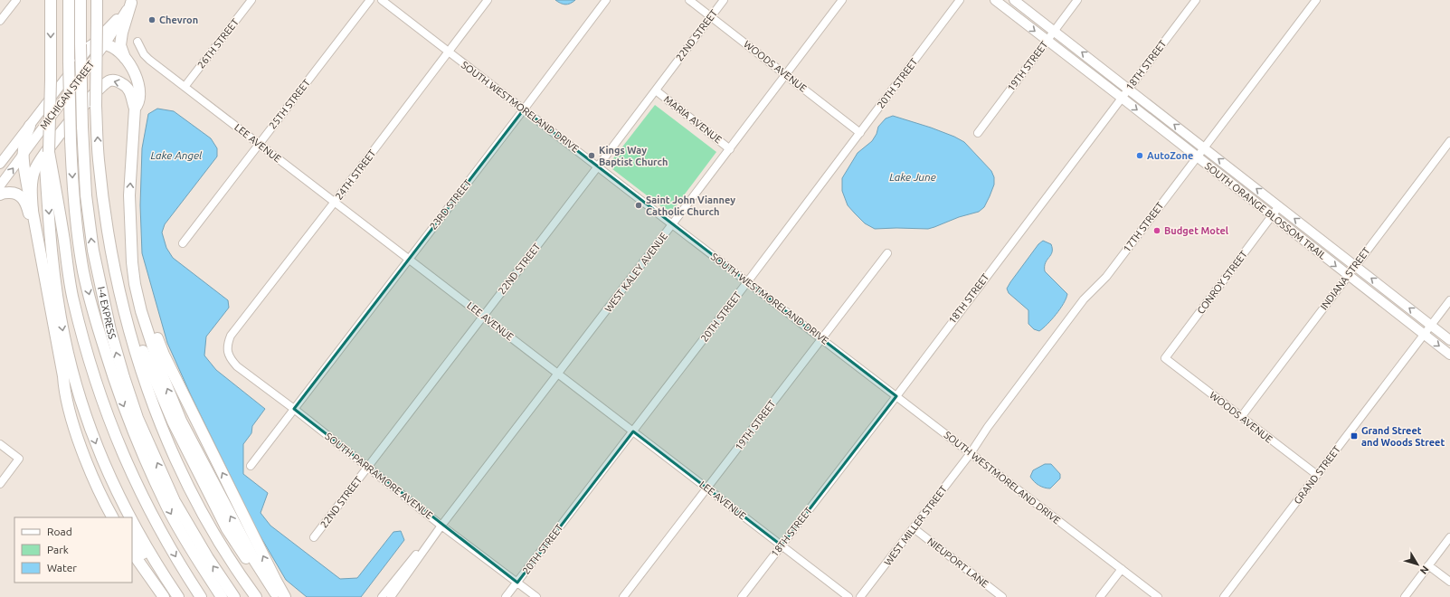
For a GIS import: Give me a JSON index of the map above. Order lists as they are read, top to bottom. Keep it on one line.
{"streets":{"highway":["I-4 EXPRESS"],"main road":["MICHIGAN STREET","SOUTH ORANGE BLOSSOM TRAIL"],"street":["22ND STREET","26TH STREET","18TH STREET","WOODS AVENUE","19TH STREET","20TH STREET","25TH STREET","SOUTH WESTMORELAND DRIVE","MARIA AVENUE","LEE AVENUE","24TH STREET","23RD STREET","17TH STREET","WEST KALEY AVENUE","INDIANA STREET","CONROY STREET","GRAND STREET","SOUTH PARRAMORE AVENUE","WEST MILLER STREET","NIEUPORT LANE"]},"crossings":[["22ND STREET","WOODS AVENUE"],["22ND STREET","SOUTH WESTMORELAND DRIVE"],["22ND STREET","MARIA AVENUE"],["22ND STREET","LEE AVENUE"],["22ND STREET","SOUTH PARRAMORE AVENUE"],["26TH STREET","LEE AVENUE"],["18TH STREET","SOUTH WESTMORELAND DRIVE"],["18TH STREET","LEE AVENUE"],["18TH STREET","SOUTH ORANGE BLOSSOM TRAIL"],["WOODS AVENUE","20TH STREET"],["WOODS AVENUE","WEST KALEY AVENUE"],["WOODS AVENUE","INDIANA STREET"],["WOODS AVENUE","CONROY STREET"],["WOODS AVENUE","GRAND STREET"],["19TH STREET","SOUTH WESTMORELAND DRIVE"],["19TH STREET","LEE AVENUE"],["19TH STREET","SOUTH ORANGE BLOSSOM TRAIL"],["20TH STREET","SOUTH WESTMORELAND DRIVE"],["20TH STREET","LEE AVENUE"],["20TH STREET","SOUTH PARRAMORE AVENUE"],["MICHIGAN STREET","I-4 EXPRESS"],["25TH STREET","LEE AVENUE"],["SOUTH WESTMORELAND DRIVE","24TH STREET"],["SOUTH WESTMORELAND DRIVE","23RD STREET"],["SOUTH WESTMORELAND DRIVE","17TH STREET"],["SOUTH WESTMORELAND DRIVE","WEST KALEY AVENUE"],["SOUTH WESTMORELAND DRIVE","WEST MILLER STREET"],["MARIA AVENUE","WEST KALEY AVENUE"],["LEE AVENUE","24TH STREET"],["LEE AVENUE","23RD STREET"],["LEE AVENUE","WEST KALEY AVENUE"],["24TH STREET","SOUTH PARRAMORE AVENUE"],["23RD STREET","SOUTH PARRAMORE AVENUE"],["SOUTH ORANGE BLOSSOM TRAIL","17TH STREET"],["SOUTH ORANGE BLOSSOM TRAIL","INDIANA STREET"],["SOUTH ORANGE BLOSSOM TRAIL","CONROY STREET"],["SOUTH ORANGE BLOSSOM TRAIL","GRAND STREET"],["17TH STREET","WEST MILLER STREET"],["WEST KALEY AVENUE","SOUTH PARRAMORE AVENUE"],["WEST MILLER STREET","NIEUPORT LANE"]],"water":["Lake Angel","Lake June"],"places":{"other":["Chevron","Kings Way Baptist Church","AutoZone","Saint John Vianney Catholic Church","Budget Motel"],"transit":["Grand Street and Woods Street"]},"legend":["Road","Park","Water"],"north":"bottom right"}
